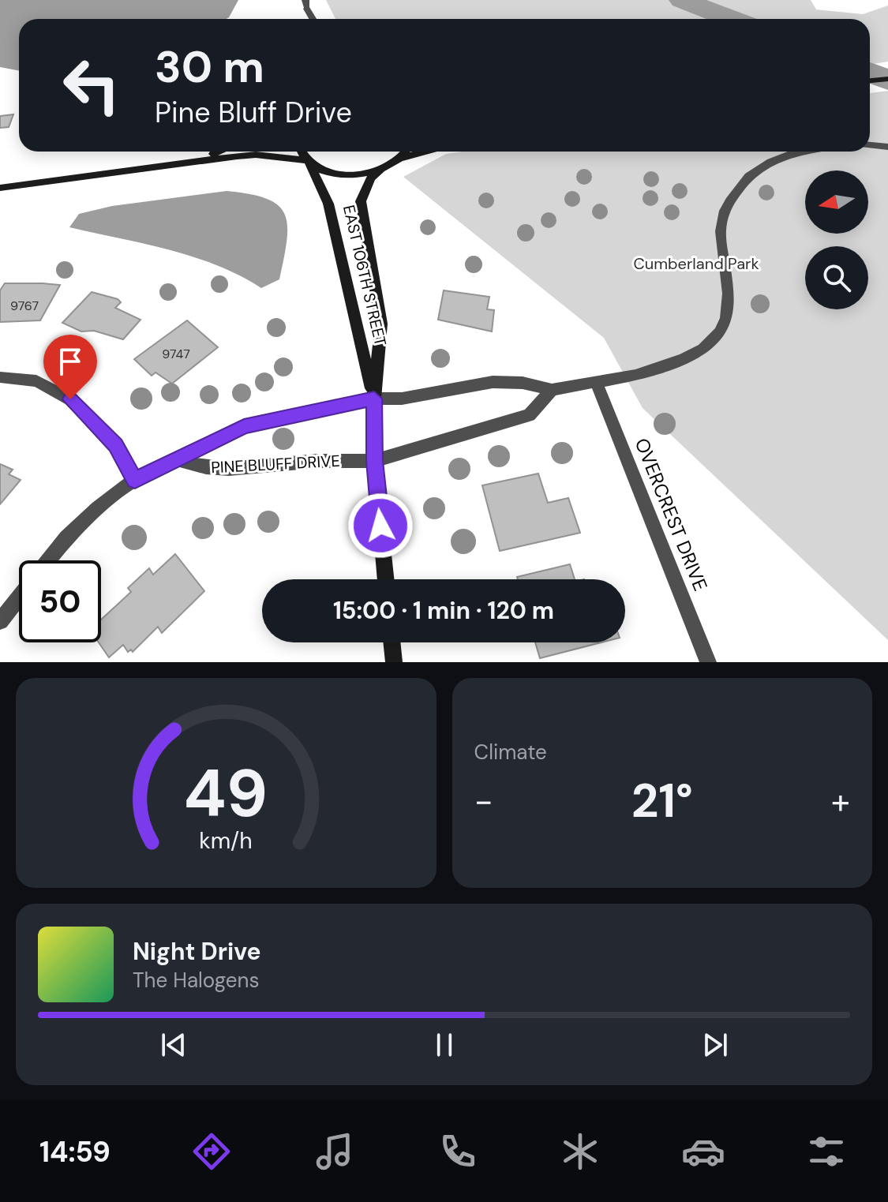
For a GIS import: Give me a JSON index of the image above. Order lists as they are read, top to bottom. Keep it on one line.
{"streets":{"main road":["EAST 106TH STREET"],"street":["PINE BLUFF DRIVE","OVERCREST DRIVE"]},"crossings":[["EAST 106TH STREET","PINE BLUFF DRIVE"]],"parks":["Cumberland Park"],"house_numbers":["9767","9747"],"north":"left","page":{"turn":["30 m","Pine Bluff Drive"],"limit":"50","trip":"15:00 · 1 min · 120 m","tile":"Climate","heat":["−","21°","+"],"song":["Night Drive","The Halogens"],"tabs":"14:59","gauge":["49","km/h"]}}
